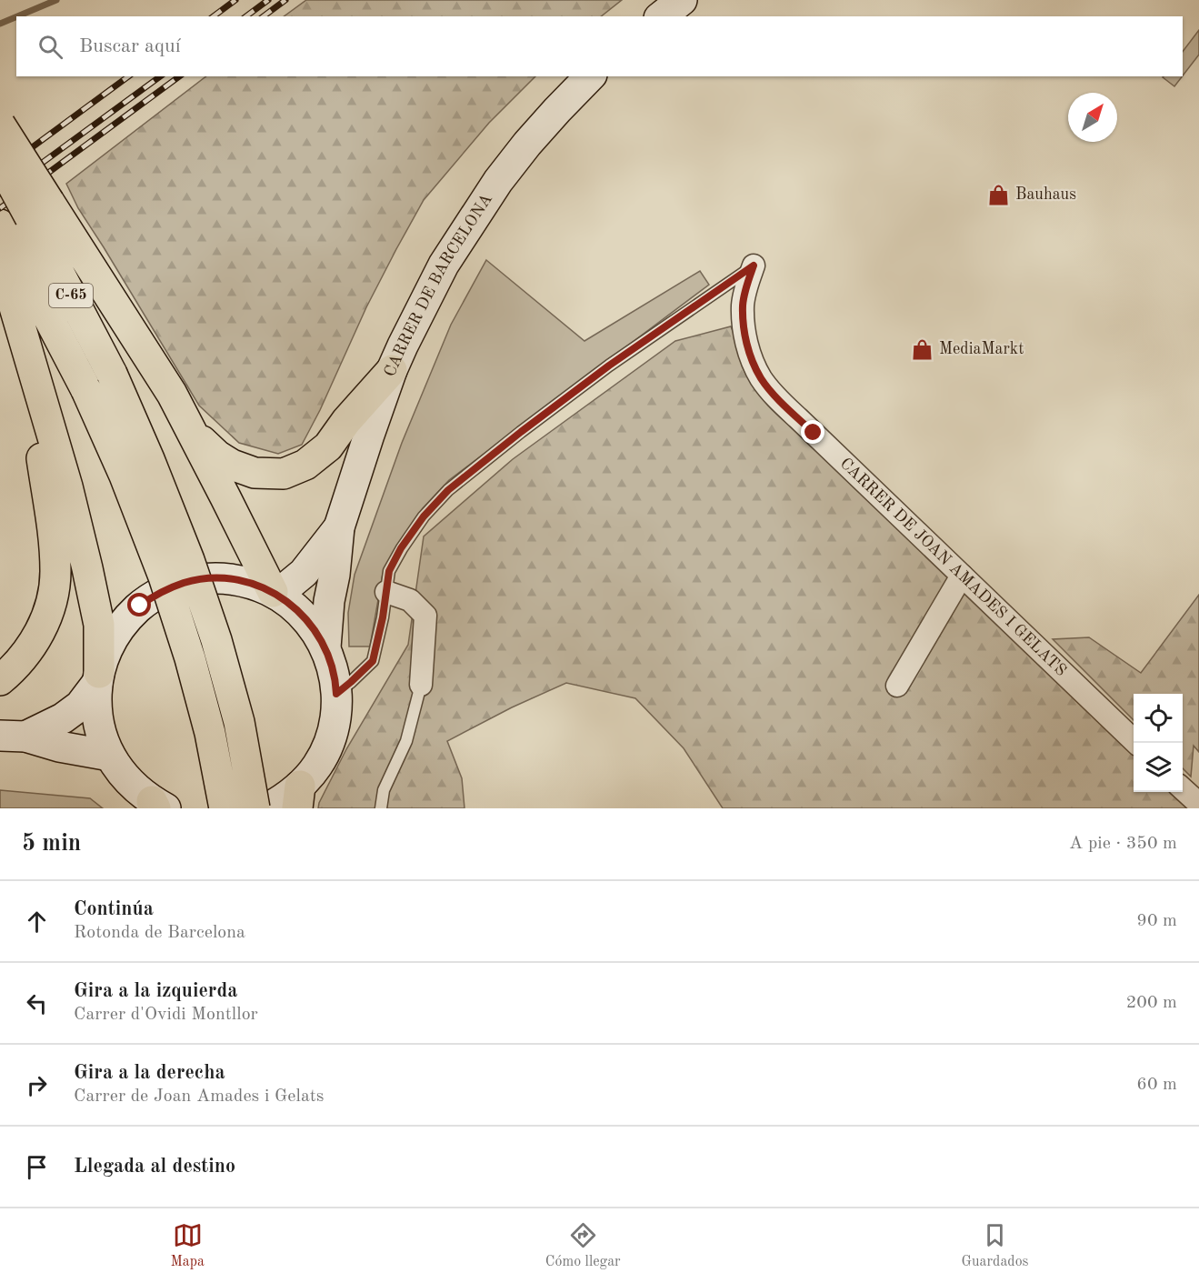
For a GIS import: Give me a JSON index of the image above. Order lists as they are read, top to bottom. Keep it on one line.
{"streets":{"highway":["C-65"],"main road":["CARRER DE BARCELONA"],"street":["CARRER DE JOAN AMADES I GELATS"]},"places":{"shop":["Bauhaus","MediaMarkt"]},"north":"top right","page":{"search":"Buscar aquí","heading":["5 min","A pie · 350 m"],"list":[["Continúa","Rotonda de Barcelona","90 m"],["Gira a la izquierda","Carrer d'Ovidi Montllor","200 m"],["Gira a la derecha","Carrer de Joan Amades i Gelats","60 m"],"Llegada al destino"],"nav":["Mapa","Cómo llegar","Guardados"]}}
